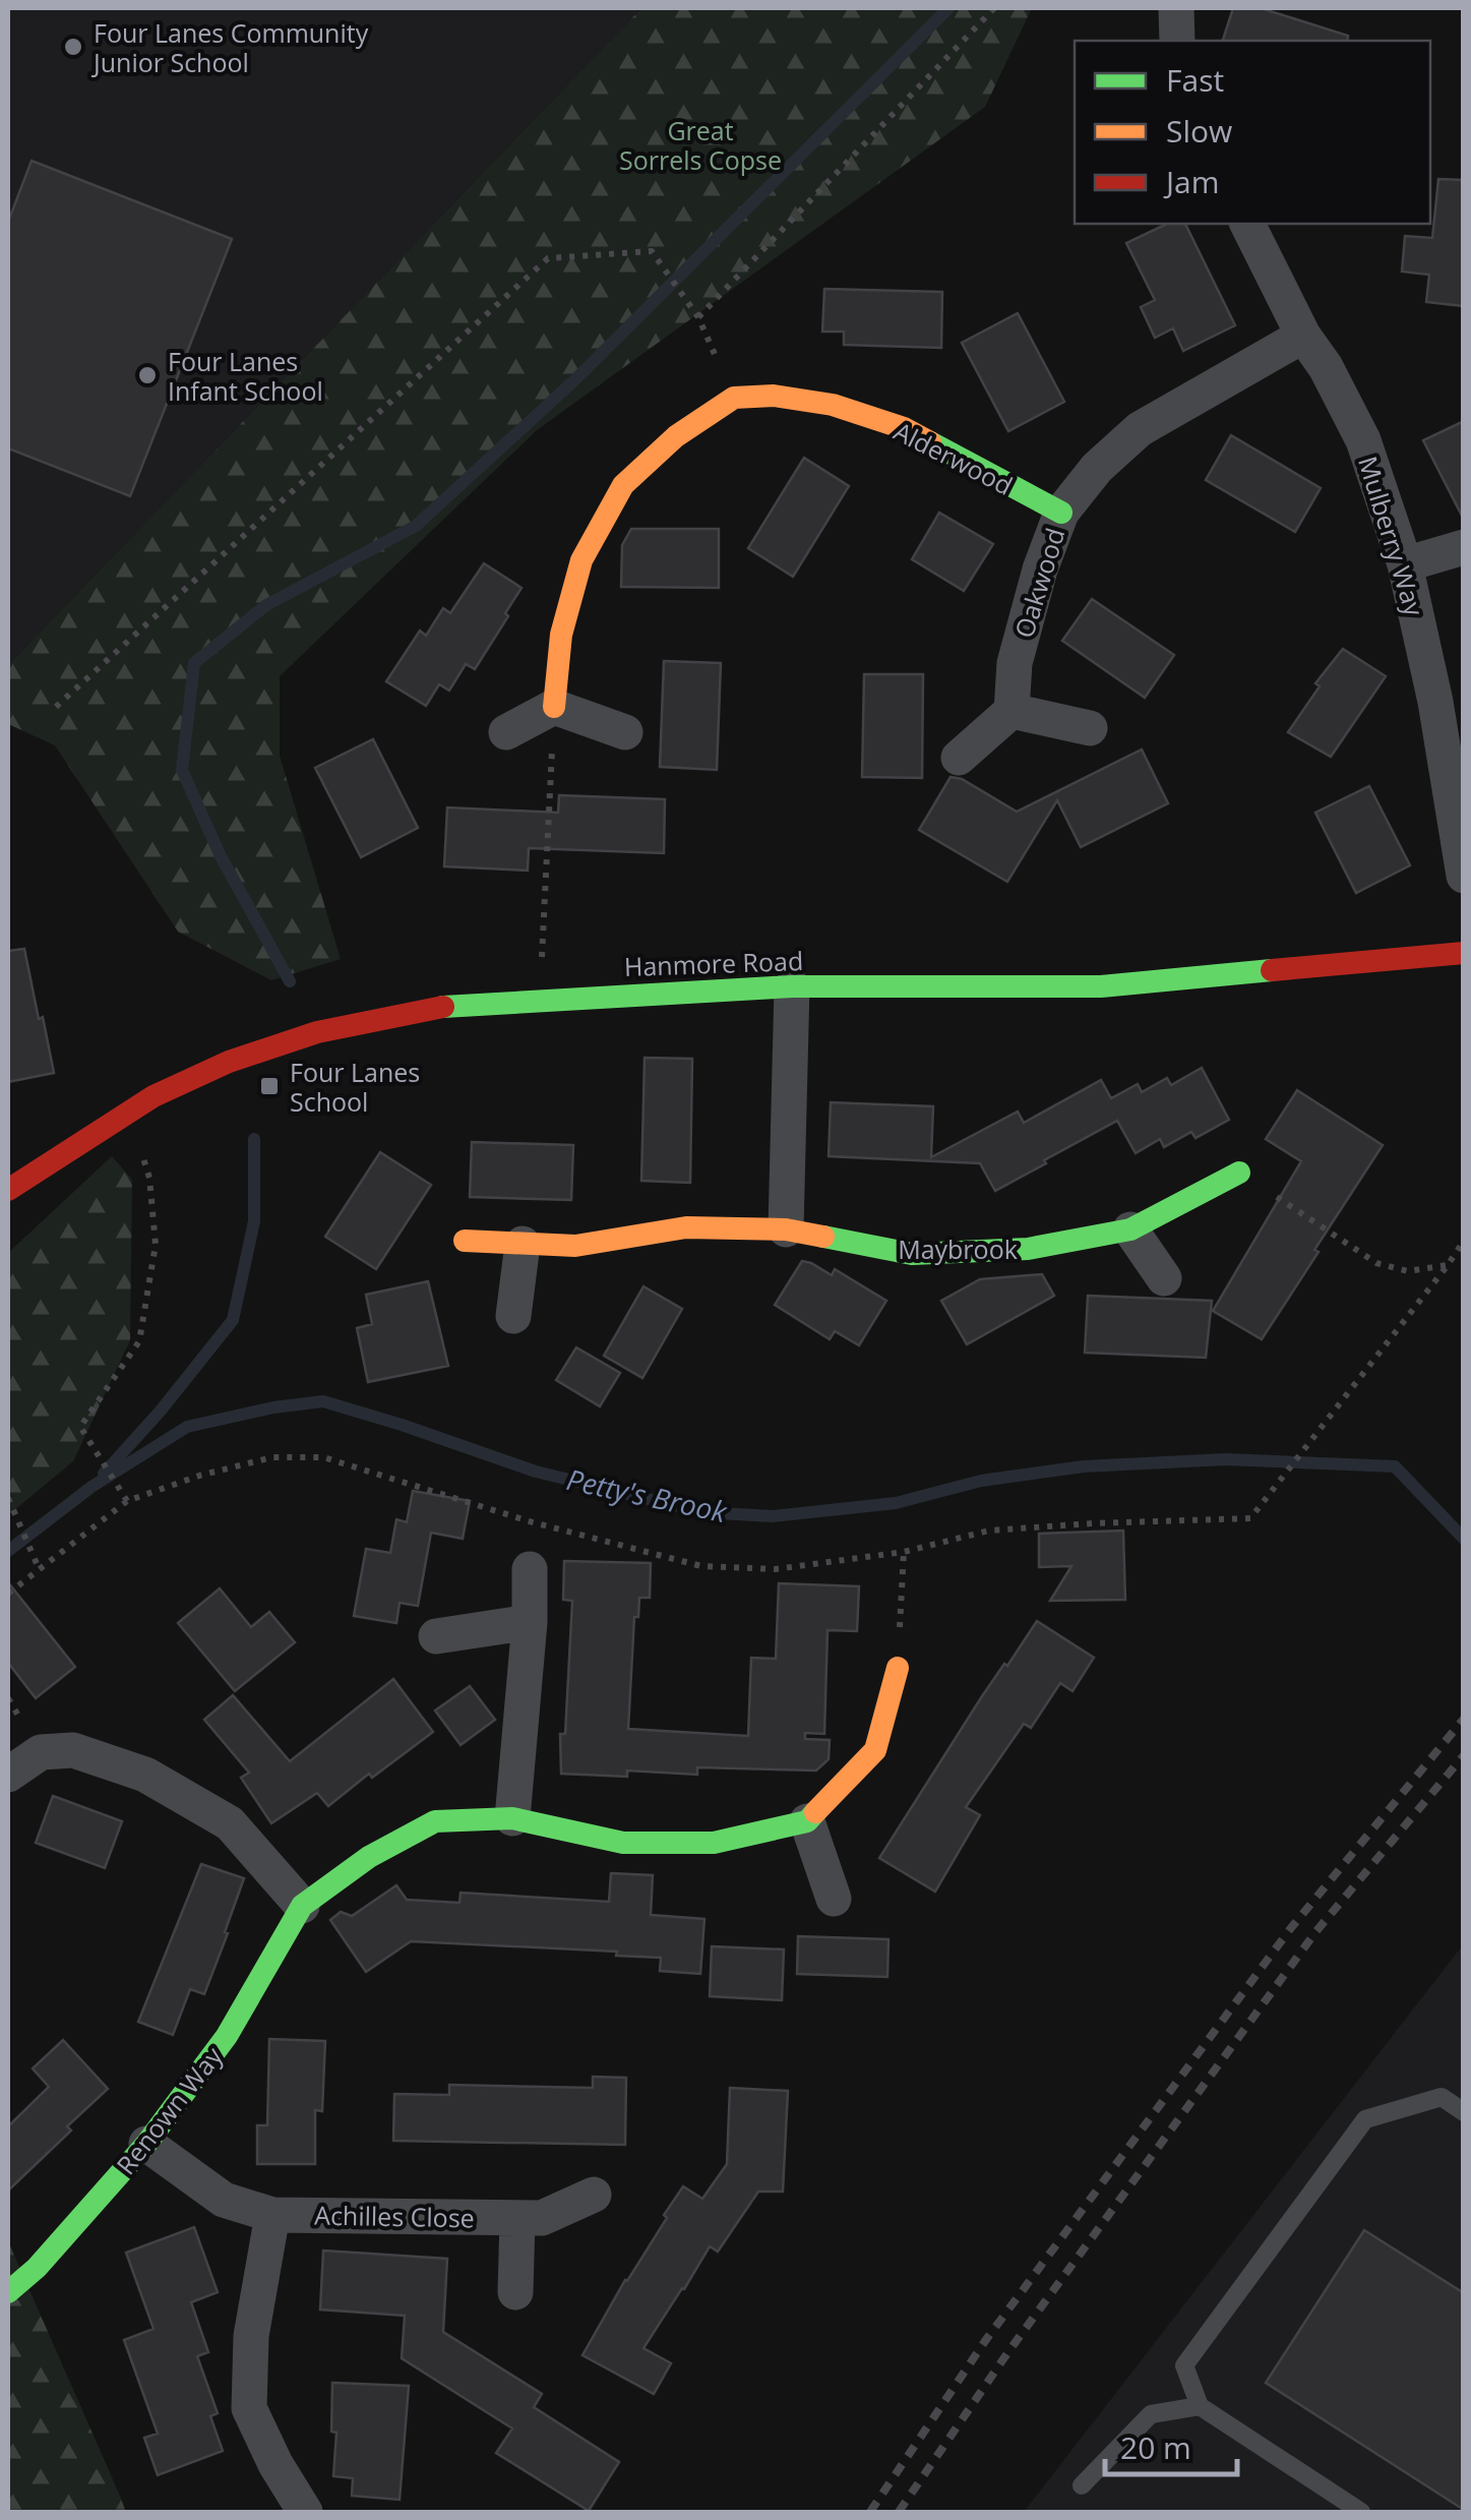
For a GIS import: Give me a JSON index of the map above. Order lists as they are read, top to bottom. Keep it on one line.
{"streets":{"street":["Alderwood","Mulberry Way","Oakwood","Hanmore Road","Maybrook","Renown Way","Achilles Close"]},"crossings":[["Alderwood","Oakwood"],["Mulberry Way","Oakwood"],["Renown Way","Achilles Close"]],"water":["Petty's Brook"],"parks":["Great Sorrels Copse"],"places":{"other":["Four Lanes Community Junior School","Four Lanes Infant School"],"transit":["Four Lanes School"]},"legend":["Fast","Slow","Jam"],"scale_bar":"20 m"}
